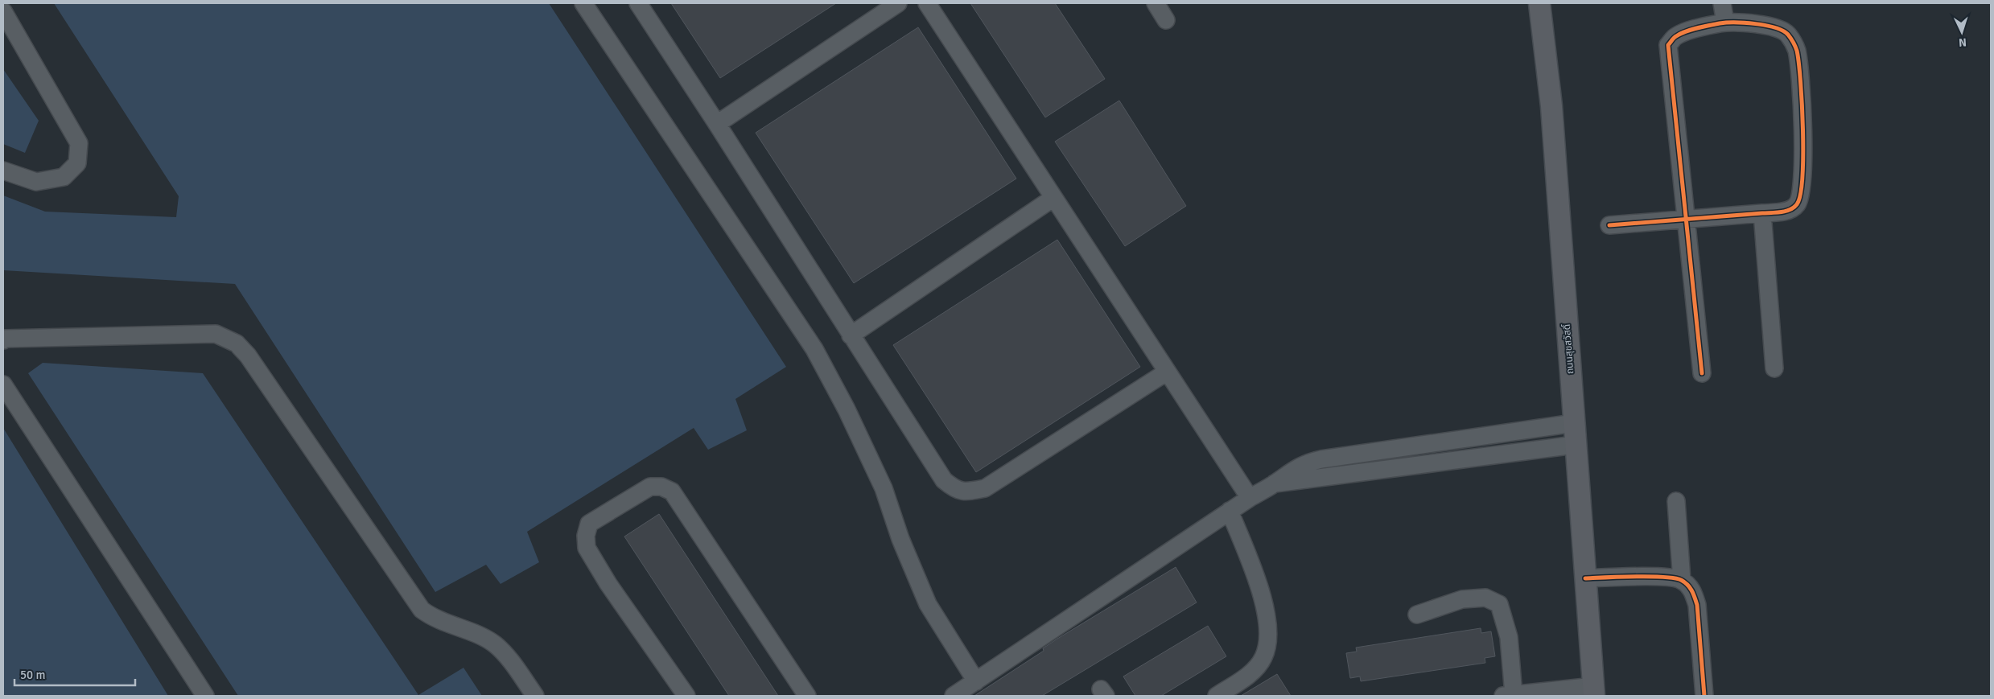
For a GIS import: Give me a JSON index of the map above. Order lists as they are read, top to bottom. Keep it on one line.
{"streets":{"main road":["ถนนสุขสวัสดิ์"]},"scale_bar":"50 m","north":"bottom"}
